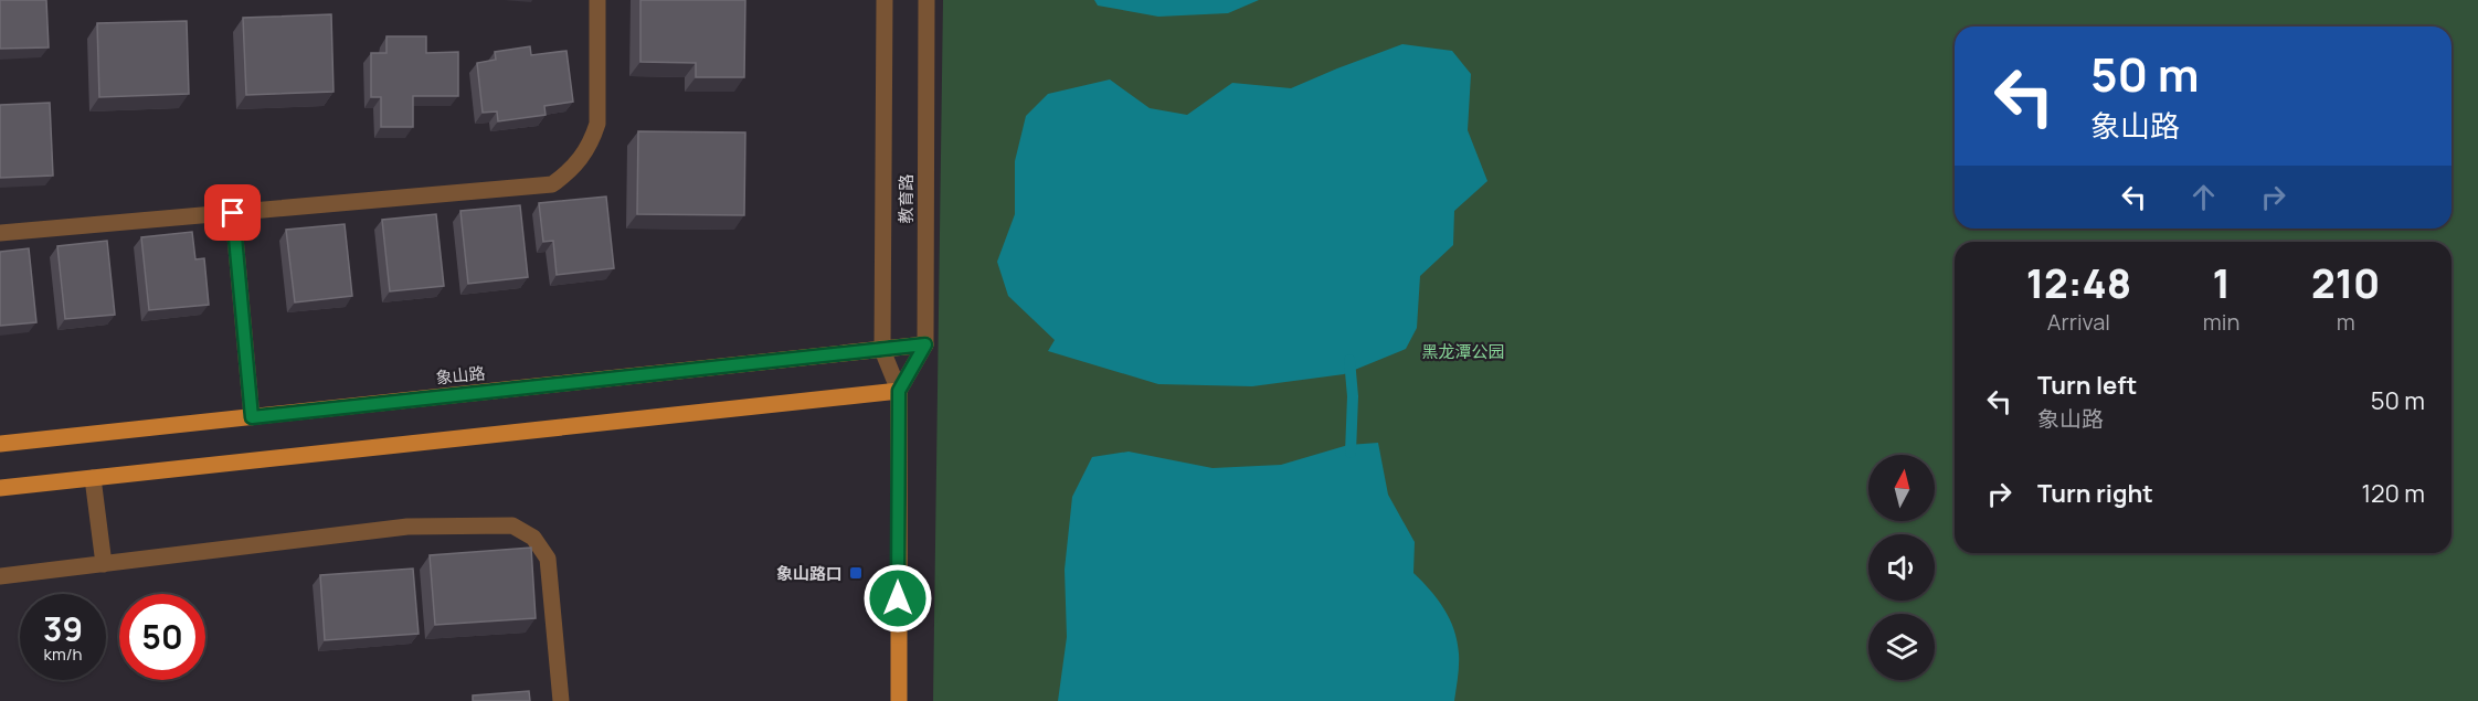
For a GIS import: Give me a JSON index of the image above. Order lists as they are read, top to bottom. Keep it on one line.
{"streets":{"main road":["教育路","象山路"]},"crossings":[["教育路","象山路"]],"parks":["黑龙潭公园"],"places":{"transit":["象山路口"]},"north":"top","page":{"turn":["50 m","象山路"],"eta":["12:48","Arrival","1","min","210","m"],"list":[{"name":"Turn left","note":"象山路","value":"50 m"},{"name":"Turn right","value":"120 m"}],"speed":"39 km/h","limit":"50"}}
